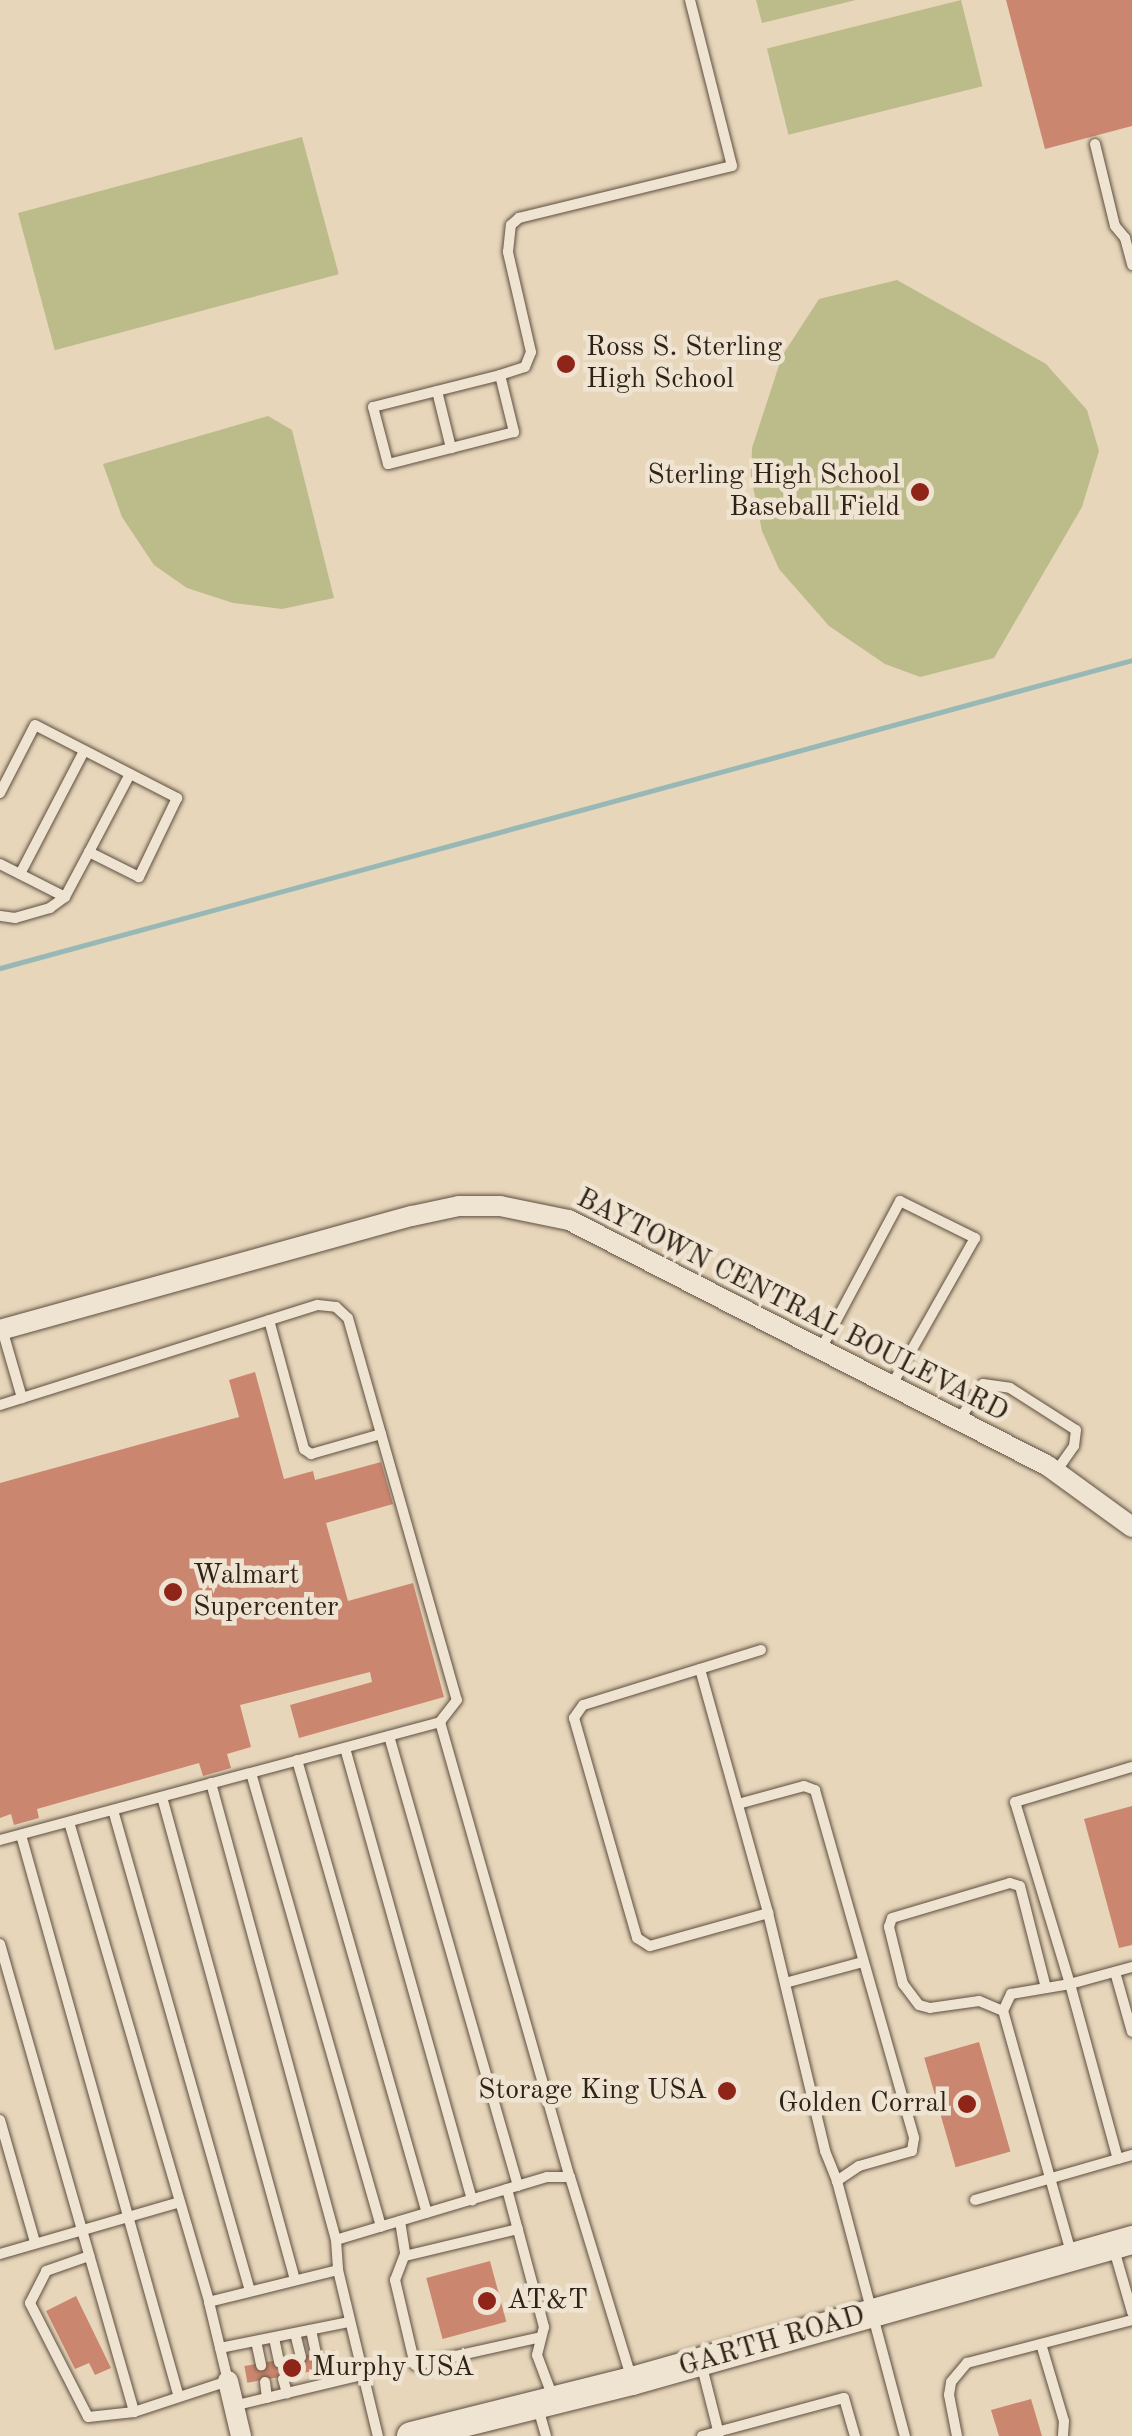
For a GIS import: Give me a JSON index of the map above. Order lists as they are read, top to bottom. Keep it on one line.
{"streets":{"main road":["GARTH ROAD"],"street":["BAYTOWN CENTRAL BOULEVARD"]},"places":["Ross S. Sterling High School","Sterling High School Baseball Field","Walmart Supercenter","Storage King USA","Golden Corral","AT&T","Murphy USA"]}
